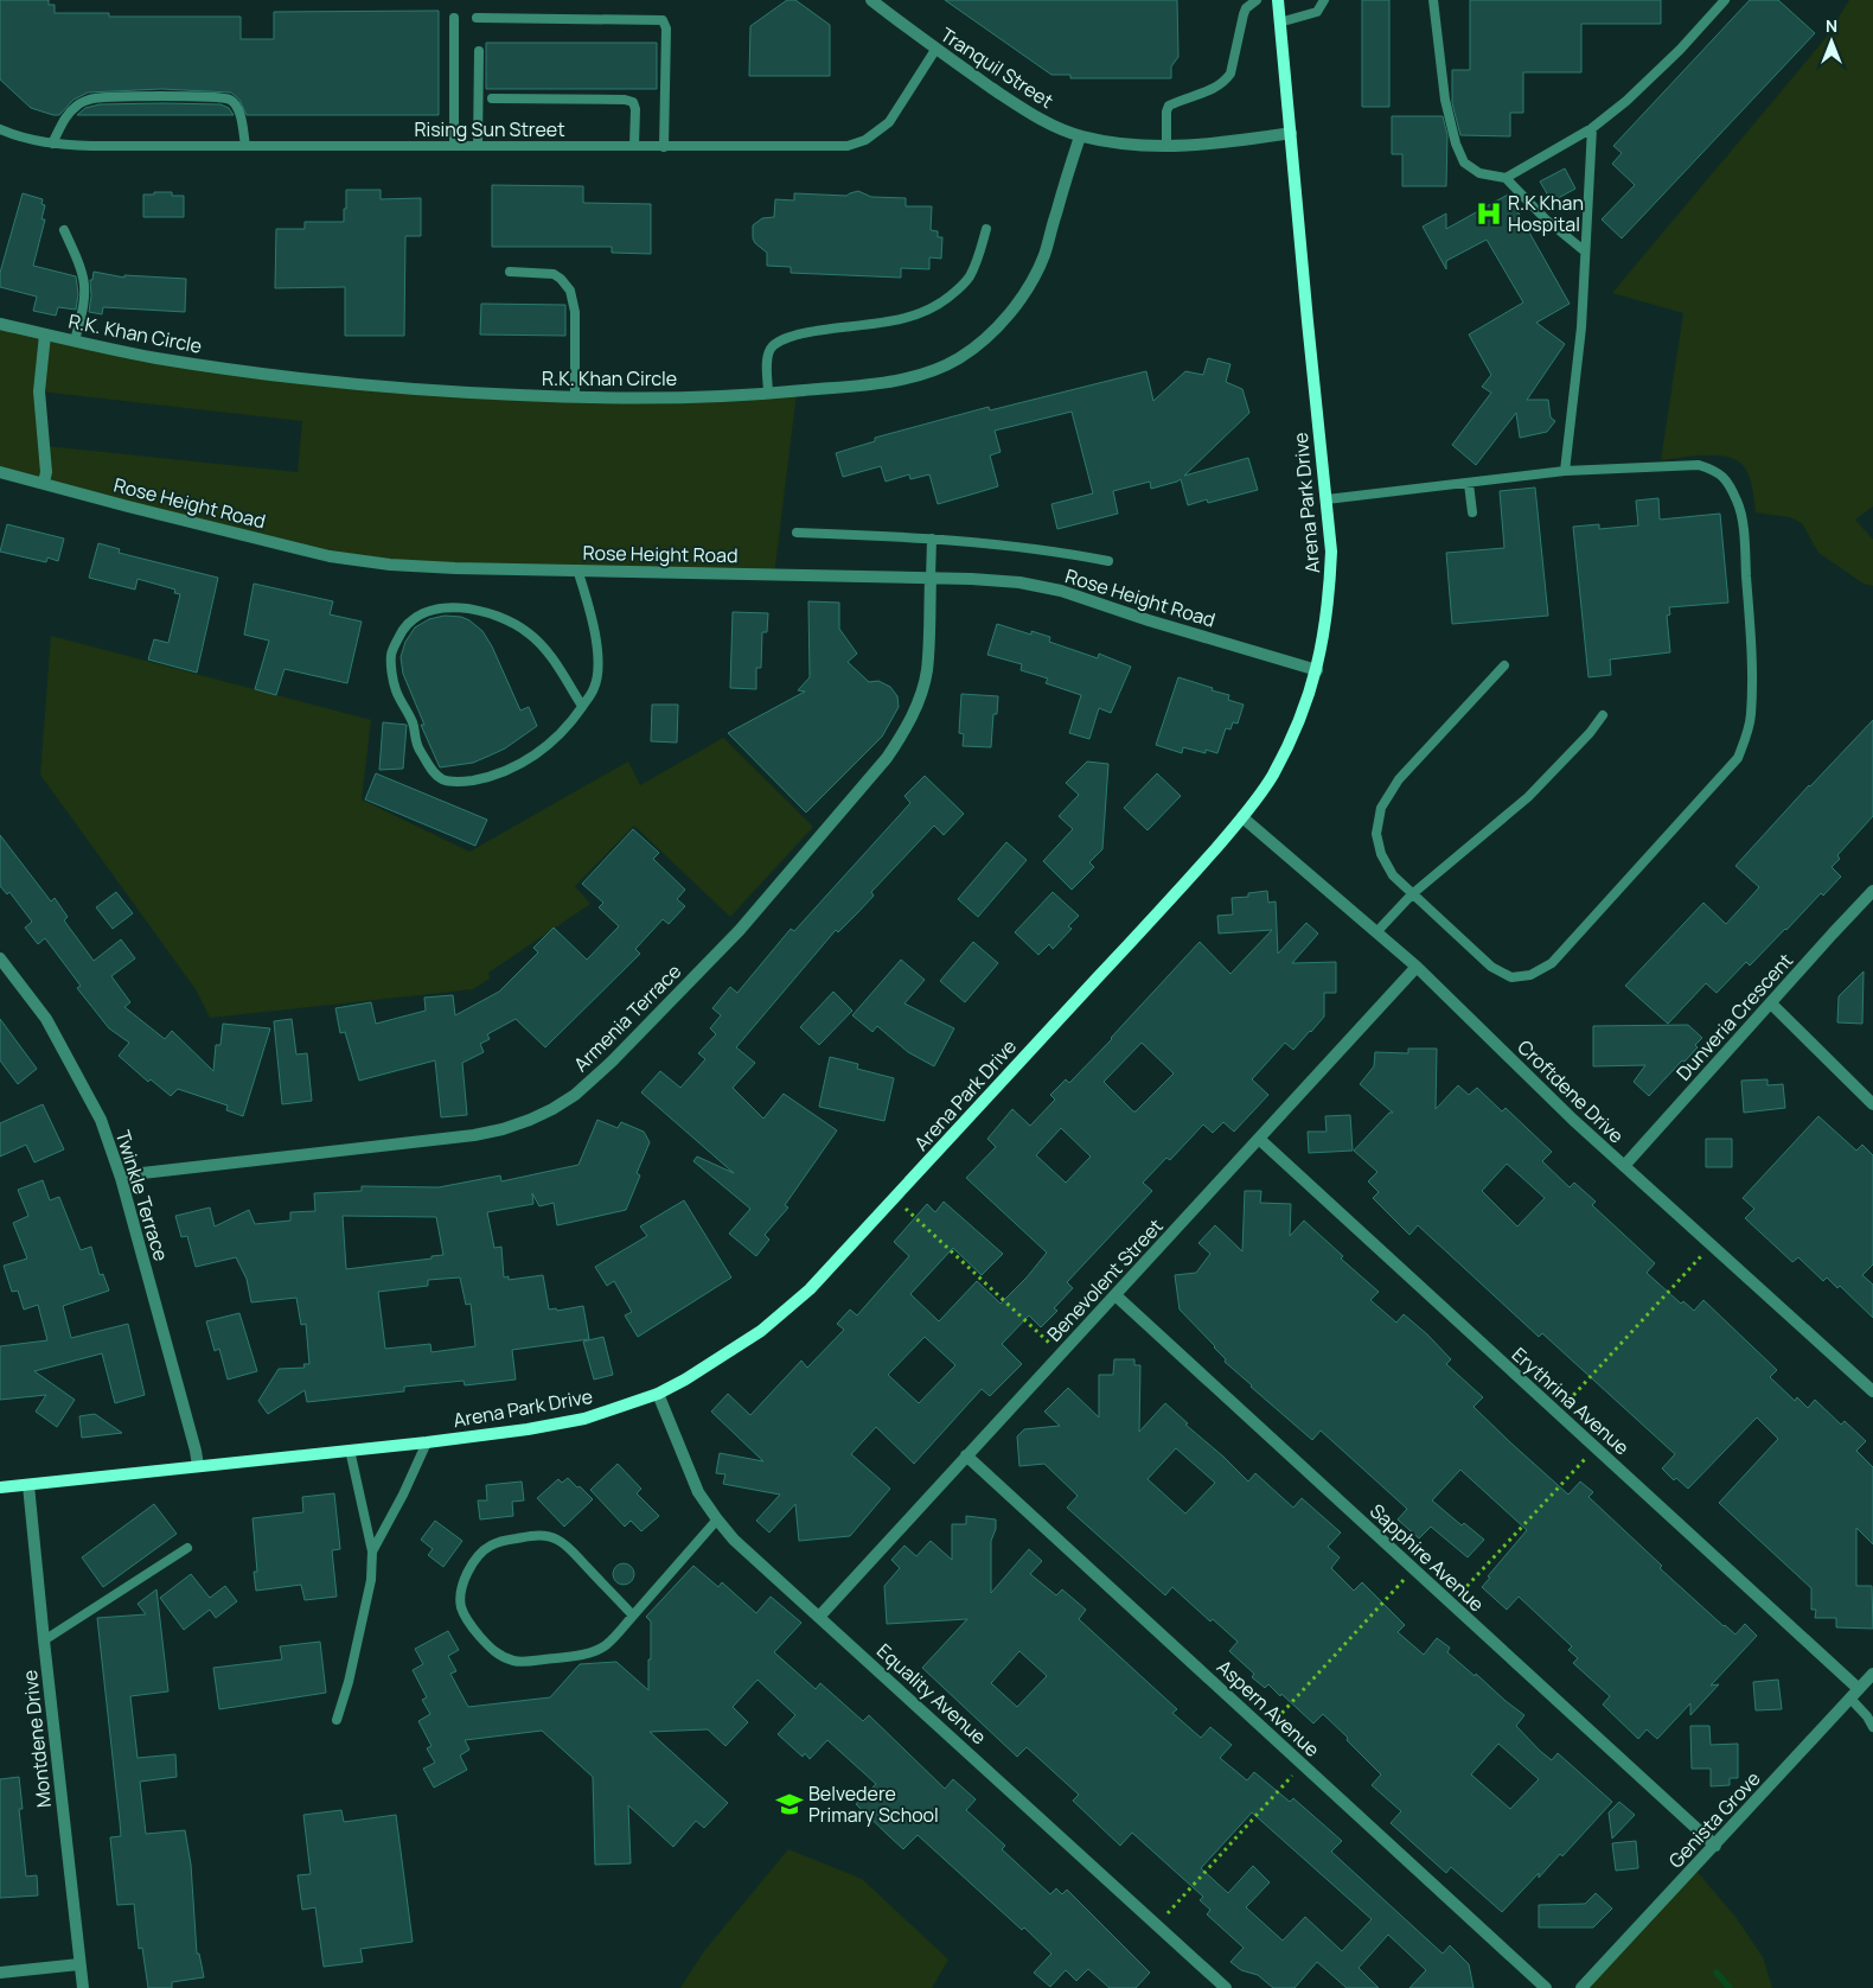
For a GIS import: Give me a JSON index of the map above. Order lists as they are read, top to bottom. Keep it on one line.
{"streets":{"street":["Tranquil Street","R.K. Khan Circle","Rose Height Road","Arena Park Drive","Dunveria Crescent","Armenia Terrace","Croftdene Drive","Twinkle Terrace","Benevolent Street","Erythrina Avenue","Sapphire Avenue","Equality Avenue","Aspern Avenue","Montdene Drive","Genista Grove"],"lane":["Rising Sun Street"]},"crossings":[["Tranquil Street","Rising Sun Street"],["Tranquil Street","R.K. Khan Circle"],["Tranquil Street","Arena Park Drive"],["Rose Height Road","Arena Park Drive"],["Rose Height Road","Armenia Terrace"],["Arena Park Drive","Croftdene Drive"],["Arena Park Drive","Twinkle Terrace"],["Arena Park Drive","Equality Avenue"],["Arena Park Drive","Montdene Drive"],["Dunveria Crescent","Croftdene Drive"],["Armenia Terrace","Twinkle Terrace"],["Croftdene Drive","Benevolent Street"],["Benevolent Street","Erythrina Avenue"],["Benevolent Street","Sapphire Avenue"],["Benevolent Street","Equality Avenue"],["Benevolent Street","Aspern Avenue"],["Erythrina Avenue","Genista Grove"],["Sapphire Avenue","Genista Grove"]],"places":{"hospital":["R.K Khan Hospital"],"school or university":["Belvedere Primary School"]},"north":"top"}
